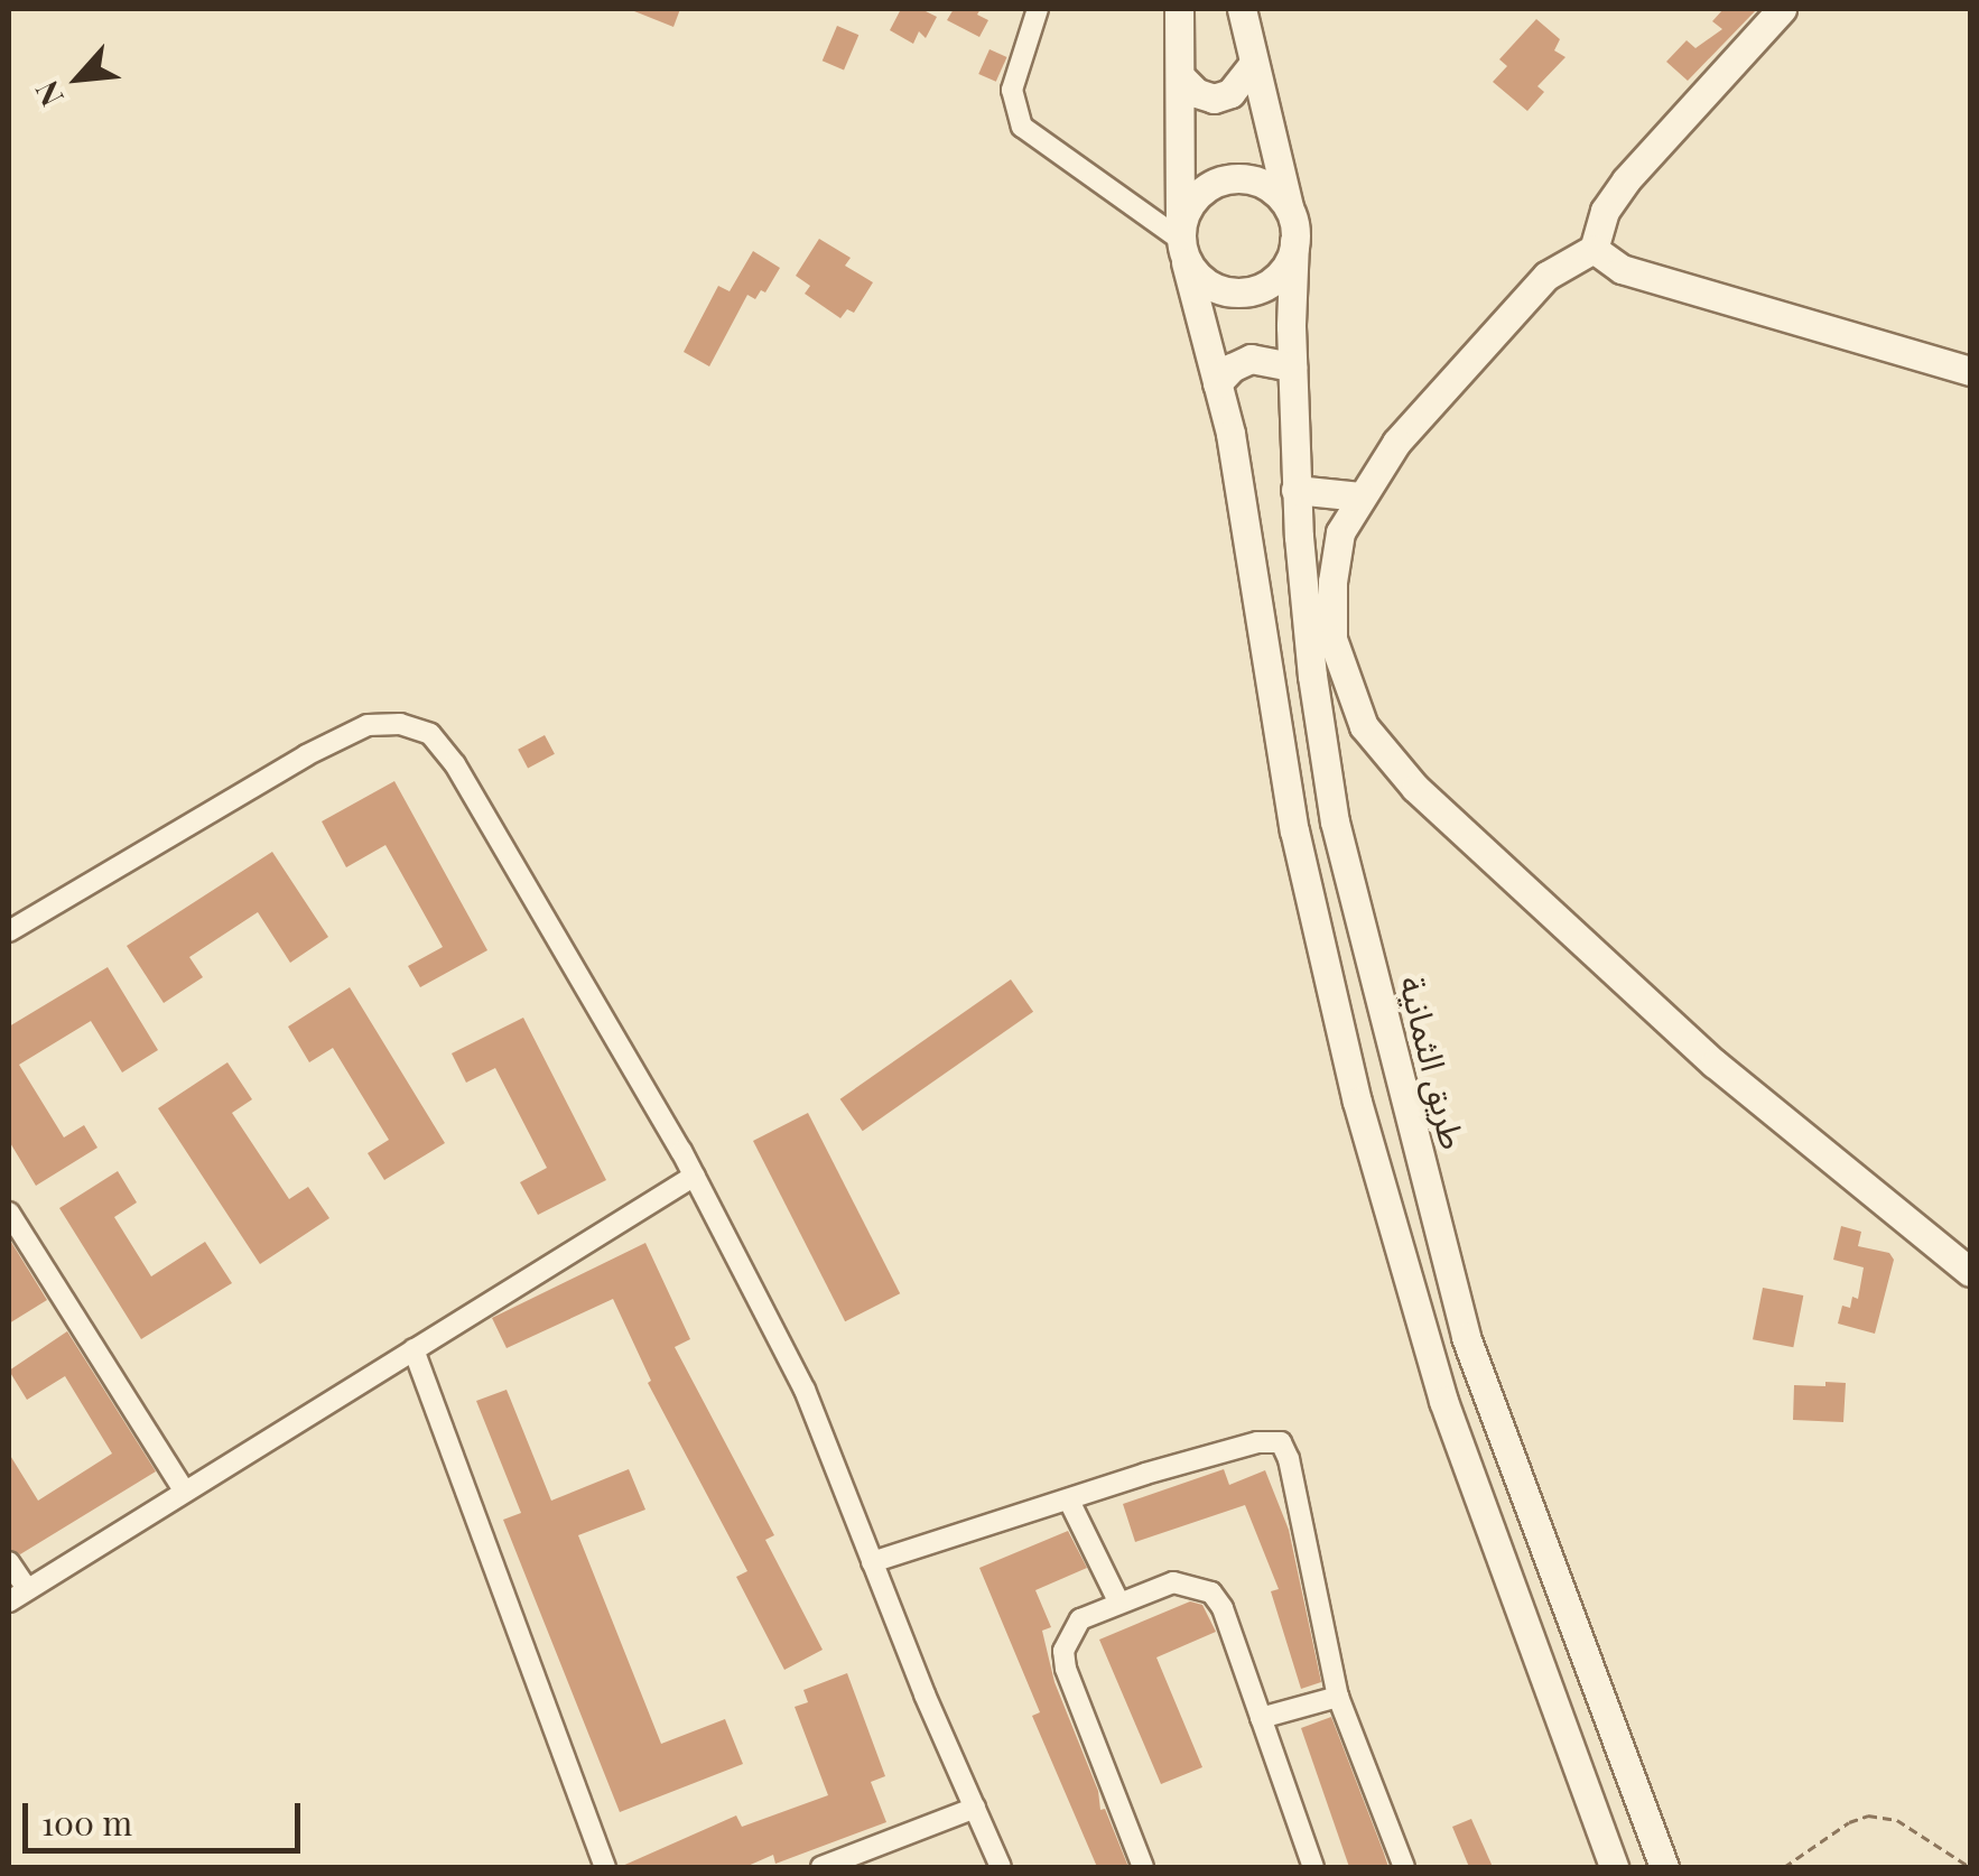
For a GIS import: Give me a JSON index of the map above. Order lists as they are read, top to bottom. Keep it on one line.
{"streets":{"street":["طريق الثمانية"]},"scale_bar":"100 m","north":"bottom left"}
